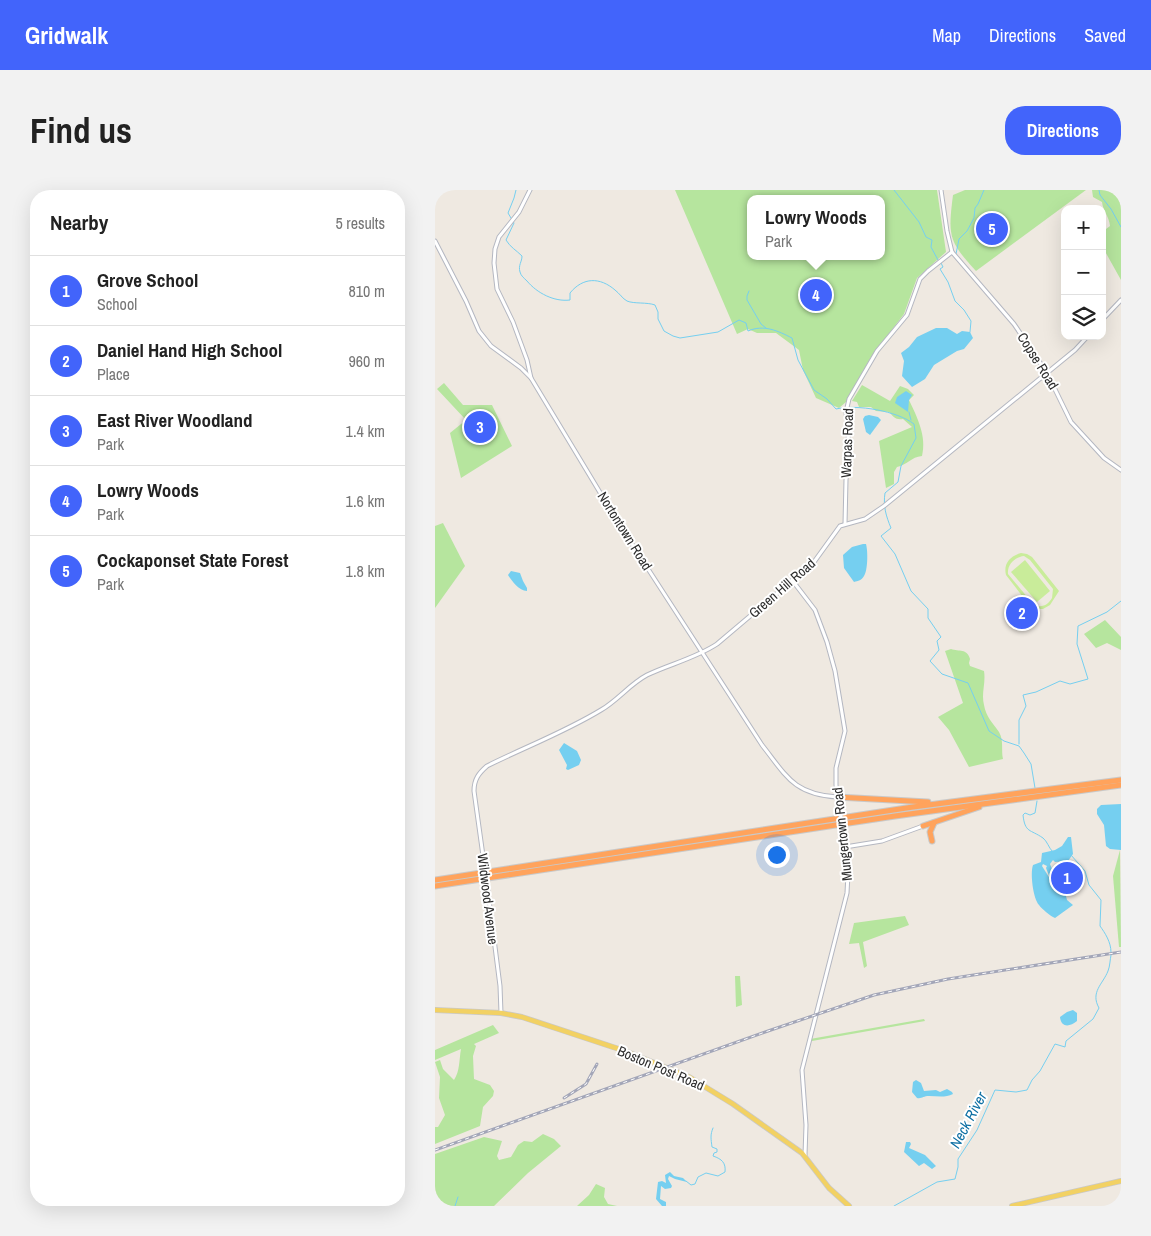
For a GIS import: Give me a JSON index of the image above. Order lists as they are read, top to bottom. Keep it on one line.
{"streets":{"main road":["Boston Post Road"],"street":["Copse Road","Warpas Road","Nortontown Road","Green Hill Road","Mungertown Road","Wildwood Avenue"]},"crossings":[["Copse Road","Warpas Road"],["Copse Road","Green Hill Road"],["Warpas Road","Green Hill Road"],["Nortontown Road","Green Hill Road"],["Nortontown Road","Mungertown Road"],["Green Hill Road","Mungertown Road"],["Green Hill Road","Wildwood Avenue"],["Mungertown Road","Boston Post Road"],["Wildwood Avenue","Boston Post Road"]],"water":["Neck River"],"page":{"header":"Gridwalk","nav":["Map","Directions","Saved"],"buttons":"Directions","title":"Find us","heading":["Nearby","5 results"],"popup":["Lowry Woods","Park"],"map_buttons":["+","−"],"pins":["5","4","3","2","1"],"list":[{"mark":"1","name":"Grove School","note":"School","value":"810 m"},{"mark":"2","name":"Daniel Hand High School","note":"Place","value":"960 m"},{"mark":"3","name":"East River Woodland","note":"Park","value":"1.4 km"},{"mark":"4","name":"Lowry Woods","note":"Park","value":"1.6 km"},{"mark":"5","name":"Cockaponset State Forest","note":"Park","value":"1.8 km"}]}}
